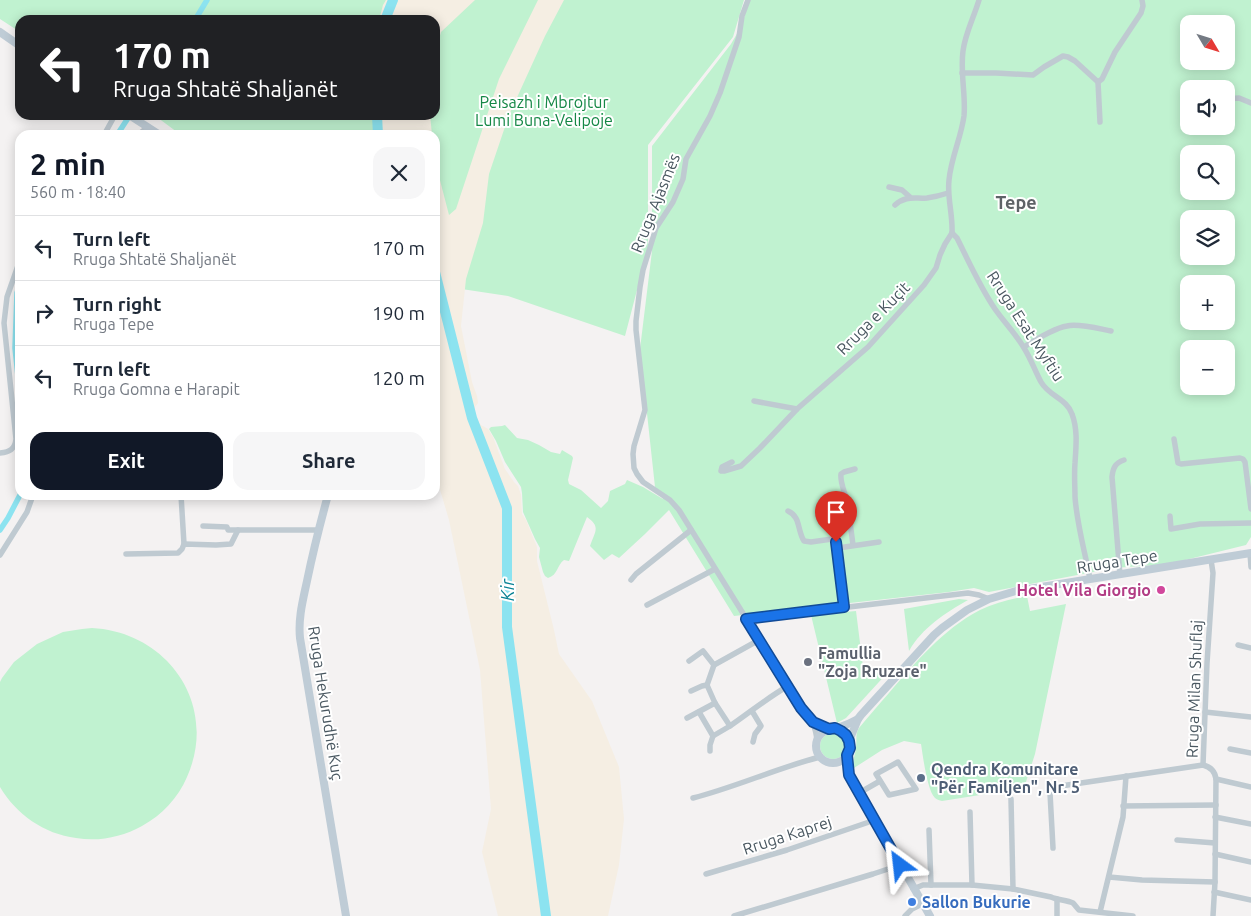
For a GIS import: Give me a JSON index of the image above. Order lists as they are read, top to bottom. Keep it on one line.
{"streets":{"main road":["Rruga Tepe","Rruga Hekurudhë Kuç"],"street":["Rruga Ajasmës","Rruga e Kuçit","Rruga Esat Myftiu","Rruga Milan Shuflaj","Rruga Kaprej"]},"crossings":[["Rruga e Kuçit","Rruga Esat Myftiu"],["Rruga Esat Myftiu","Rruga Tepe"],["Rruga Tepe","Rruga Milan Shuflaj"]],"districts":["Tepe"],"water":["Kir"],"parks":["Peisazh i Mbrojtur Lumi Buna-Velipoje"],"places":["Hotel Vila Giorgio","Famullia \"Zoja Rruzare\"","Qendra Komunitare \"Për Familjen\", Nr. 5","Sallon Bukurie"],"north":"bottom right","page":{"map_buttons":["+","−"],"turn":["170 m","Rruga Shtatë Shaljanët"],"heading":["2 min","560 m · 18:40"],"list":[{"name":"Turn left","note":"Rruga Shtatë Shaljanët","value":"170 m"},{"name":"Turn right","note":"Rruga Tepe","value":"190 m"},{"name":"Turn left","note":"Rruga Gomna e Harapit","value":"120 m"}],"buttons":["Exit","Share"]}}
